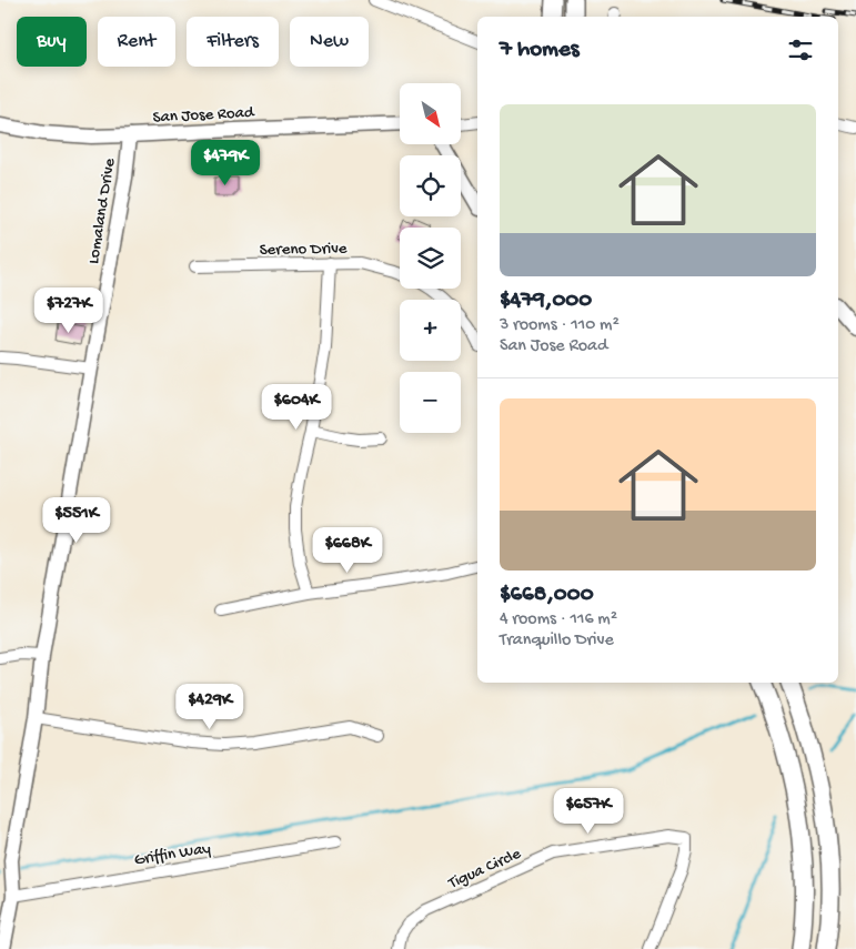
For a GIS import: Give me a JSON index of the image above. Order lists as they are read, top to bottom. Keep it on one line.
{"streets":{"street":["San Jose Road","Lomaland Drive","Sereno Drive","Griffin Way","Tigua Circle"]},"crossings":[["San Jose Road","Lomaland Drive"],["Lomaland Drive","Griffin Way"]],"north":"bottom right","page":{"chip":["Buy","Rent","Filters","New"],"heading":"7 homes","map_buttons":["+","−"],"list":[{"name":"$479,000","note":"3 rooms · 110 m² · San Jose Road"},{"name":"$668,000","note":"4 rooms · 116 m² · Tranquillo Drive"}],"price":["$479K","$727K","$604K","$551K","$668K","$429K","$657K"]}}
